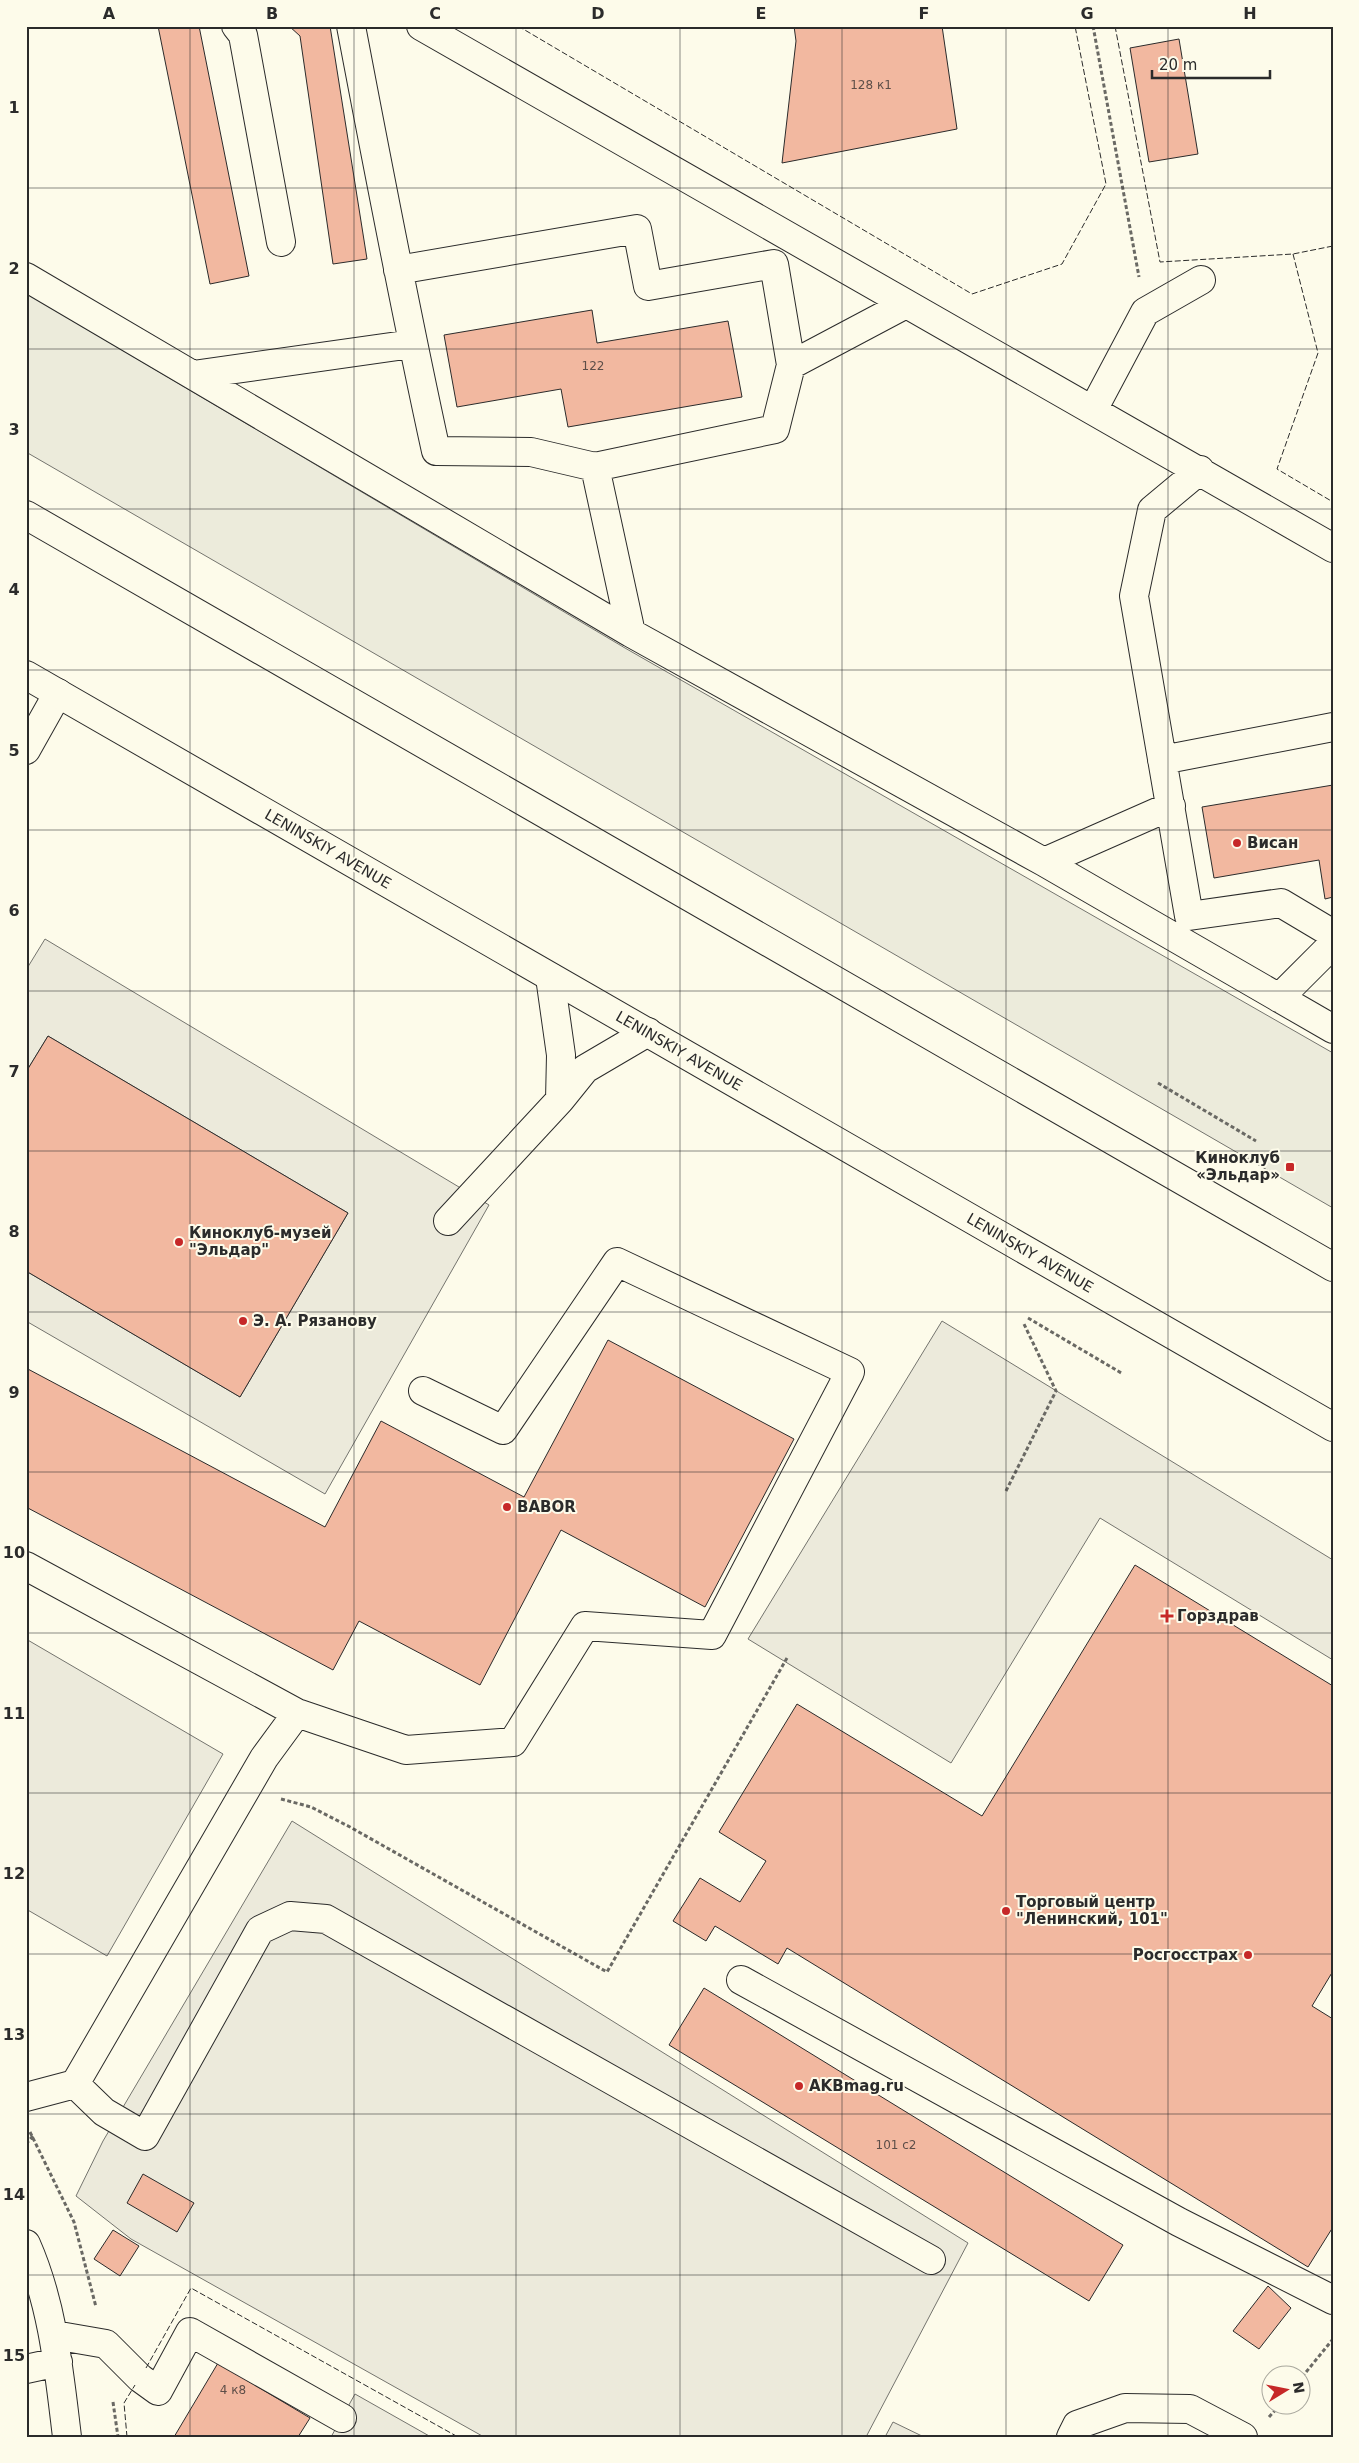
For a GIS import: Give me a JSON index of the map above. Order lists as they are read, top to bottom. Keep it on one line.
{"streets":{"main road":["LENINSKIY AVENUE"]},"places":{"other":["Висан","Киноклуб-музей \"Эльдар\"","Э. А. Рязанову","BABOR","Торговый центр \"Ленинский, 101\"","Росгосстрах","AKBmag.ru"],"transit":["Киноклуб «Эльдар»"],"health":["Горздрав"]},"house_numbers":["128 к1","122","101 с2","4 к8"],"scale_bar":"20 m","north":"right","grid":{"columns":["A","B","C","D","E","F","G","H"],"rows":["1","2","3","4","5","6","7","8","9","10","11","12","13","14","15"]}}
